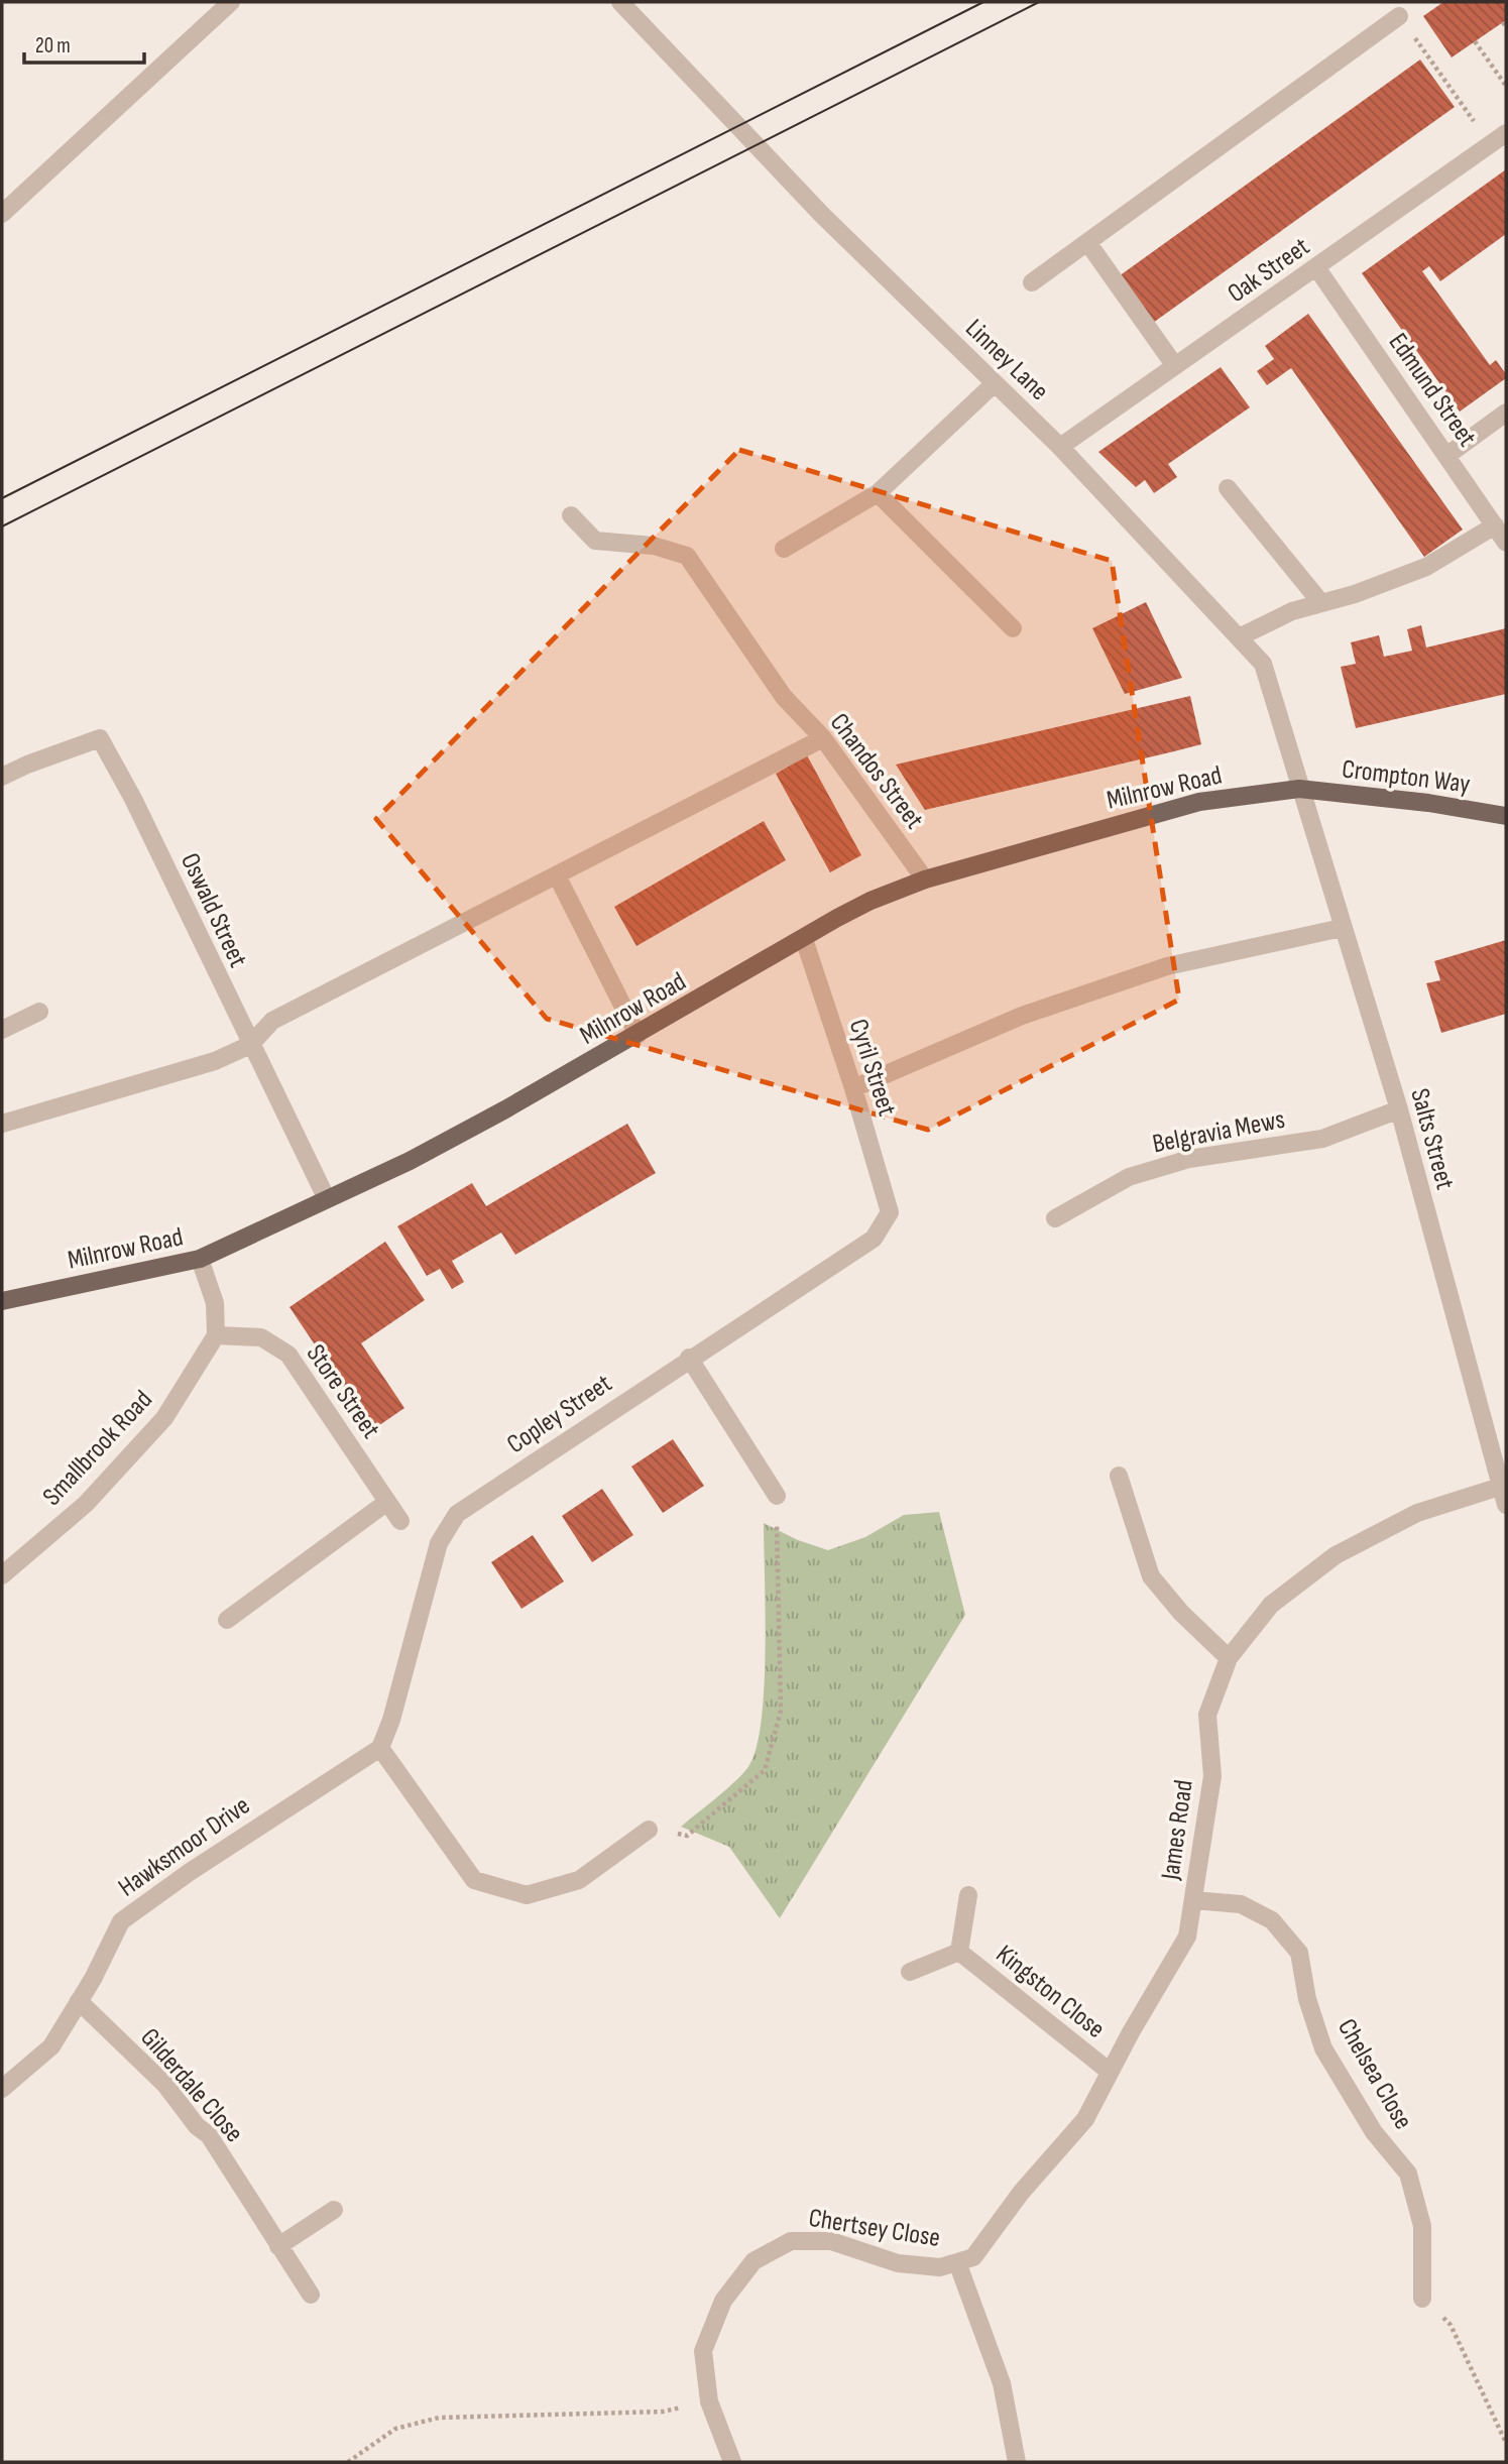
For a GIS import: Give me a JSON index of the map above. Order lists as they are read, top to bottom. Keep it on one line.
{"streets":{"main road":["Crompton Way","Milnrow Road"],"street":["Oak Street","Linney Lane","Edmund Street","Chandos Street","Oswald Street","Cyril Street","Belgravia Mews","Salts Street","Store Street","Copley Street","Smallbrook Road","James Road","Hawksmoor Drive","Kingston Close","Chelsea Close","Gilderdale Close","Chertsey Close"]},"crossings":[["Oak Street","Linney Lane"],["Oak Street","Edmund Street"],["Linney Lane","Crompton Way"],["Linney Lane","Milnrow Road"],["Linney Lane","Salts Street"],["Chandos Street","Milnrow Road"],["Crompton Way","Milnrow Road"],["Crompton Way","Salts Street"],["Milnrow Road","Oswald Street"],["Milnrow Road","Cyril Street"],["Milnrow Road","Salts Street"],["Cyril Street","Copley Street"],["Belgravia Mews","Salts Street"],["Salts Street","James Road"],["Store Street","Smallbrook Road"],["Copley Street","Hawksmoor Drive"],["James Road","Kingston Close"],["James Road","Chelsea Close"],["James Road","Chertsey Close"],["Hawksmoor Drive","Gilderdale Close"]],"scale_bar":"20 m"}
